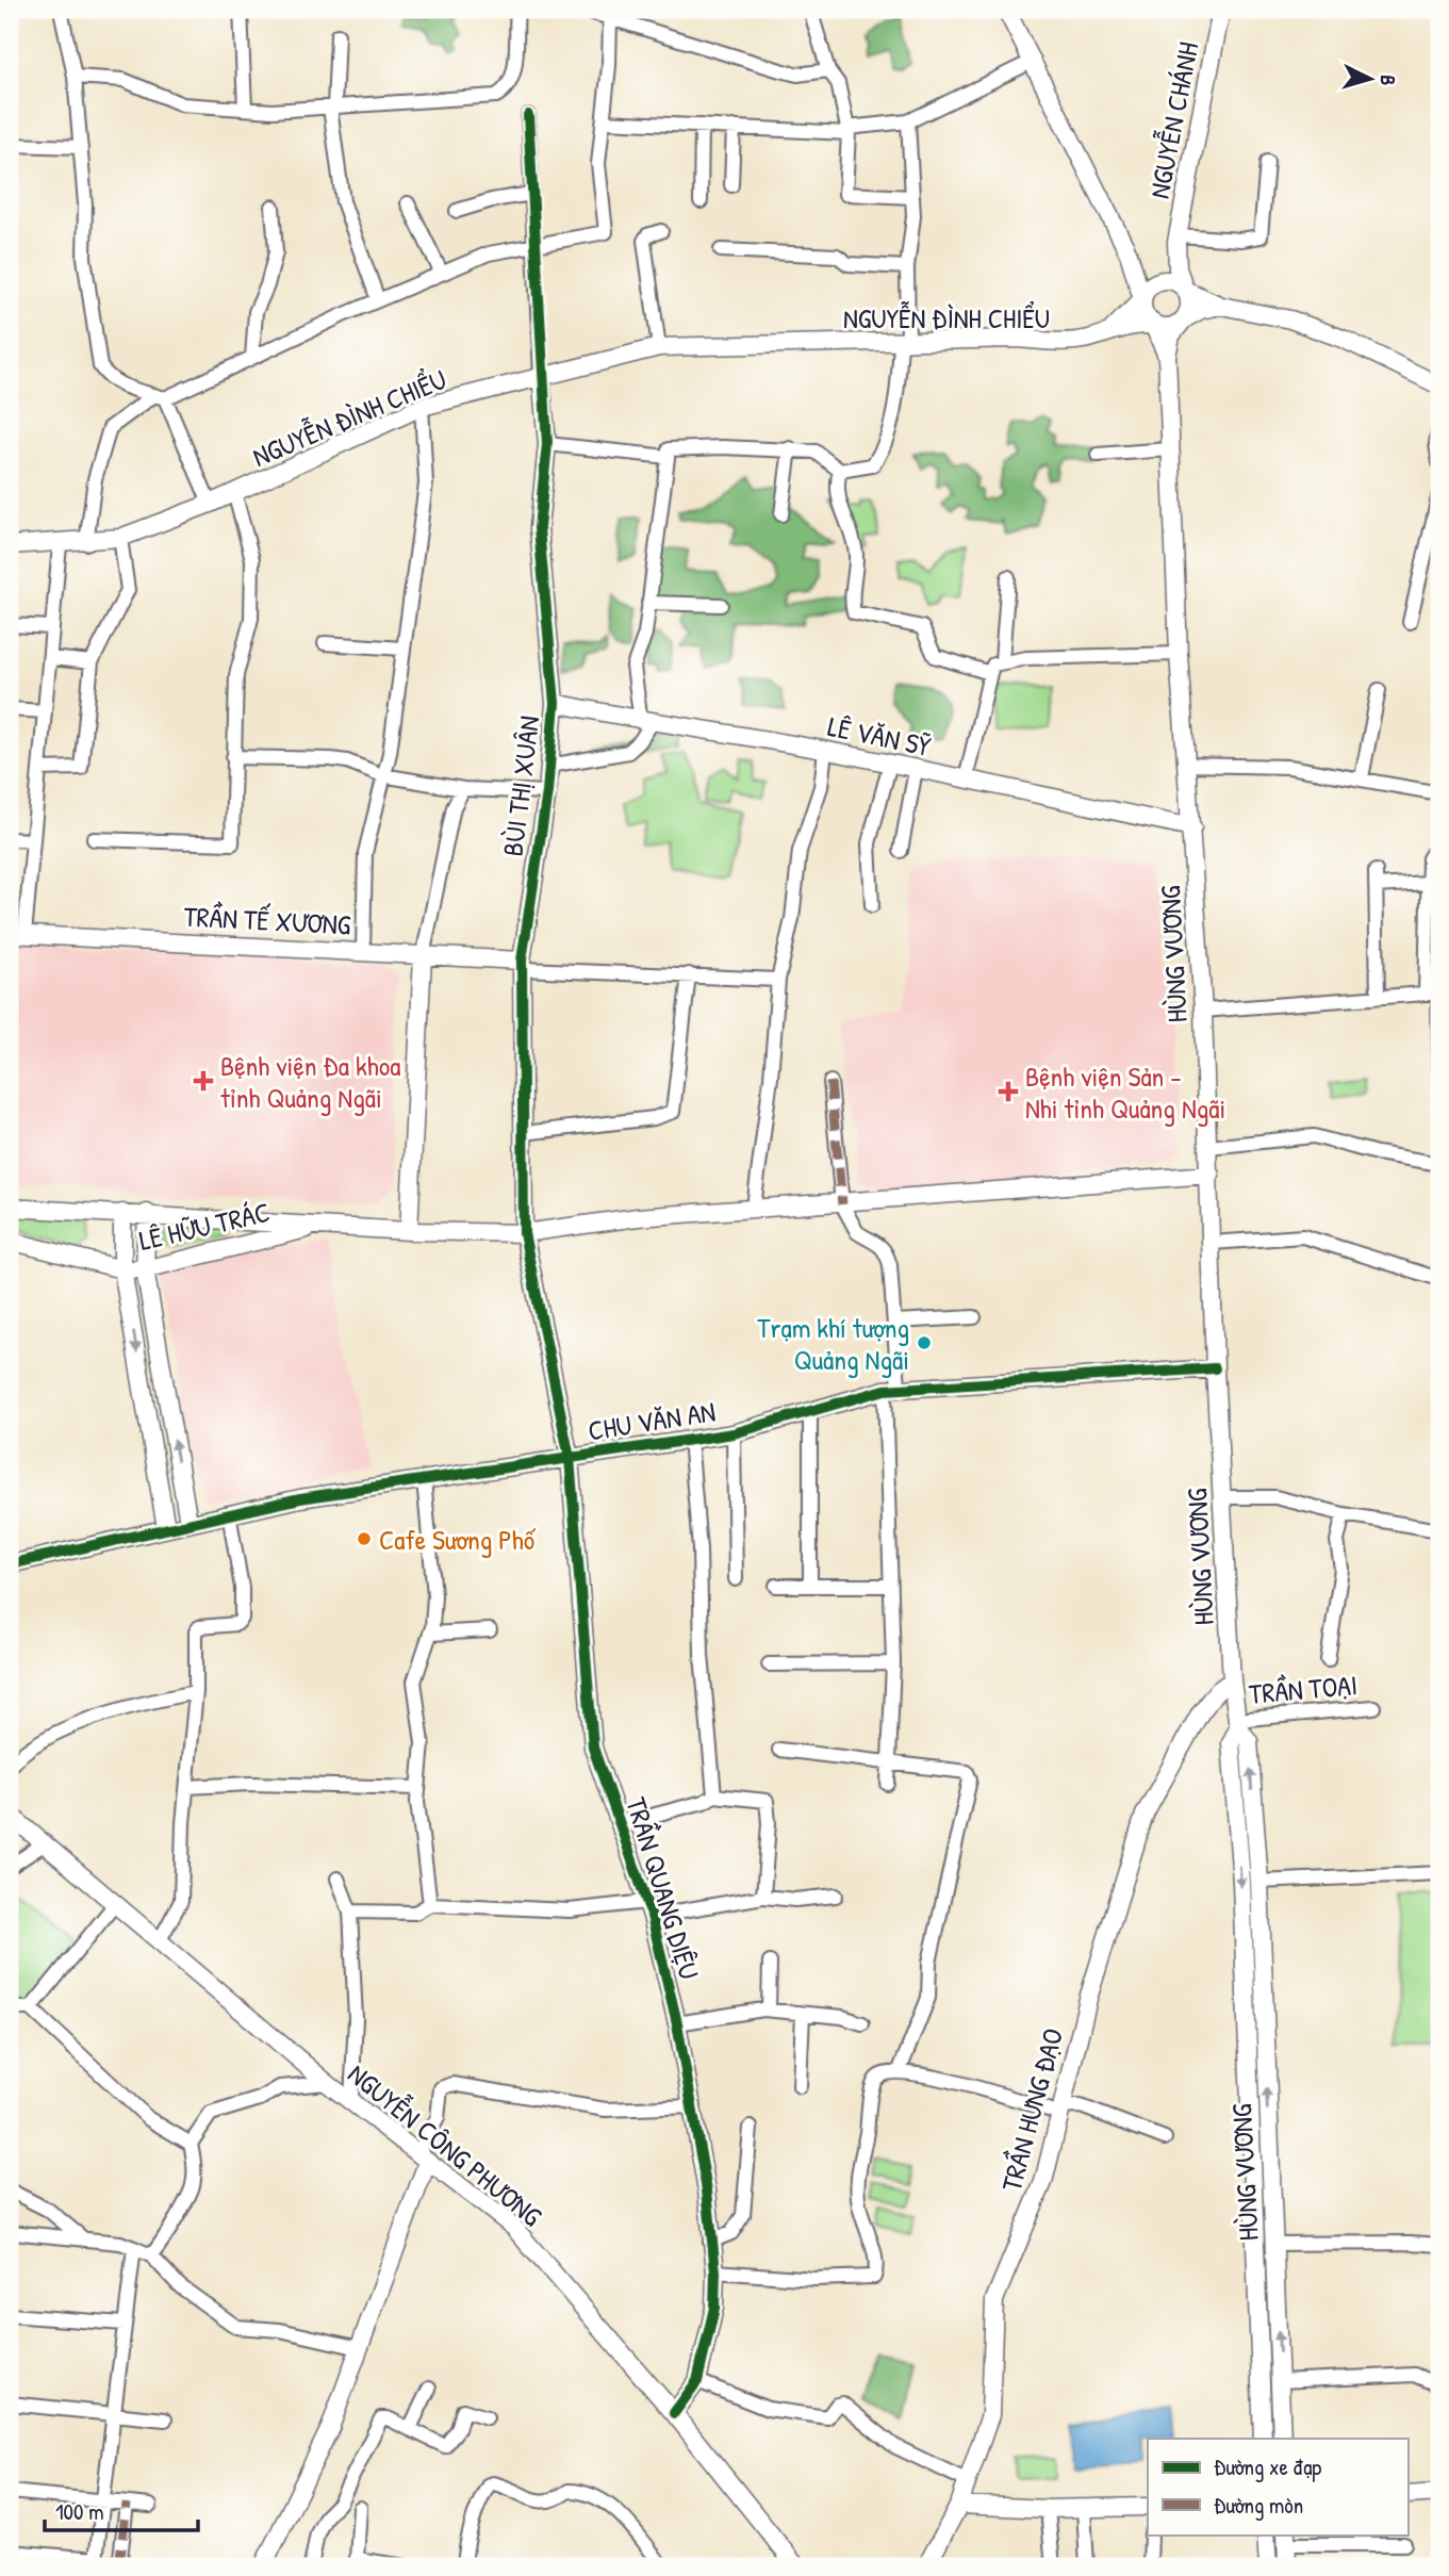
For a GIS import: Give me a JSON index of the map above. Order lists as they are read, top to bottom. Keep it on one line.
{"streets":{"street":["NGUYỄN CHÁNH","NGUYỄN ĐÌNH CHIỂU","LÊ VĂN SỸ","BÙI THỊ XUÂN","TRẦN TẾ XƯƠNG","HÙNG VƯƠNG","LÊ HỮU TRÁC","CHU VĂN AN","TRẦN TOẠI","TRẦN QUANG DIỆU","TRẦN HƯNG ĐẠO","NGUYỄN CÔNG PHƯƠNG"]},"crossings":[["NGUYỄN ĐÌNH CHIỂU","BÙI THỊ XUÂN"],["LÊ VĂN SỸ","BÙI THỊ XUÂN"],["LÊ VĂN SỸ","HÙNG VƯƠNG"],["BÙI THỊ XUÂN","TRẦN TẾ XƯƠNG"],["BÙI THỊ XUÂN","LÊ HỮU TRÁC"],["BÙI THỊ XUÂN","CHU VĂN AN"],["BÙI THỊ XUÂN","TRẦN QUANG DIỆU"],["HÙNG VƯƠNG","LÊ HỮU TRÁC"],["HÙNG VƯƠNG","CHU VĂN AN"],["HÙNG VƯƠNG","TRẦN TOẠI"],["HÙNG VƯƠNG","TRẦN HƯNG ĐẠO"],["CHU VĂN AN","TRẦN QUANG DIỆU"],["TRẦN QUANG DIỆU","NGUYỄN CÔNG PHƯƠNG"]],"places":{"health":["Bệnh viện Đa khoa tỉnh Quảng Ngãi","Bệnh viện Sản - Nhi tỉnh Quảng Ngãi"],"other":["Trạm khí tượng Quảng Ngãi","Cafe Sương Phố"]},"legend":["Đường xe đạp","Đường mòn"],"scale_bar":"100 m","north":"right"}
